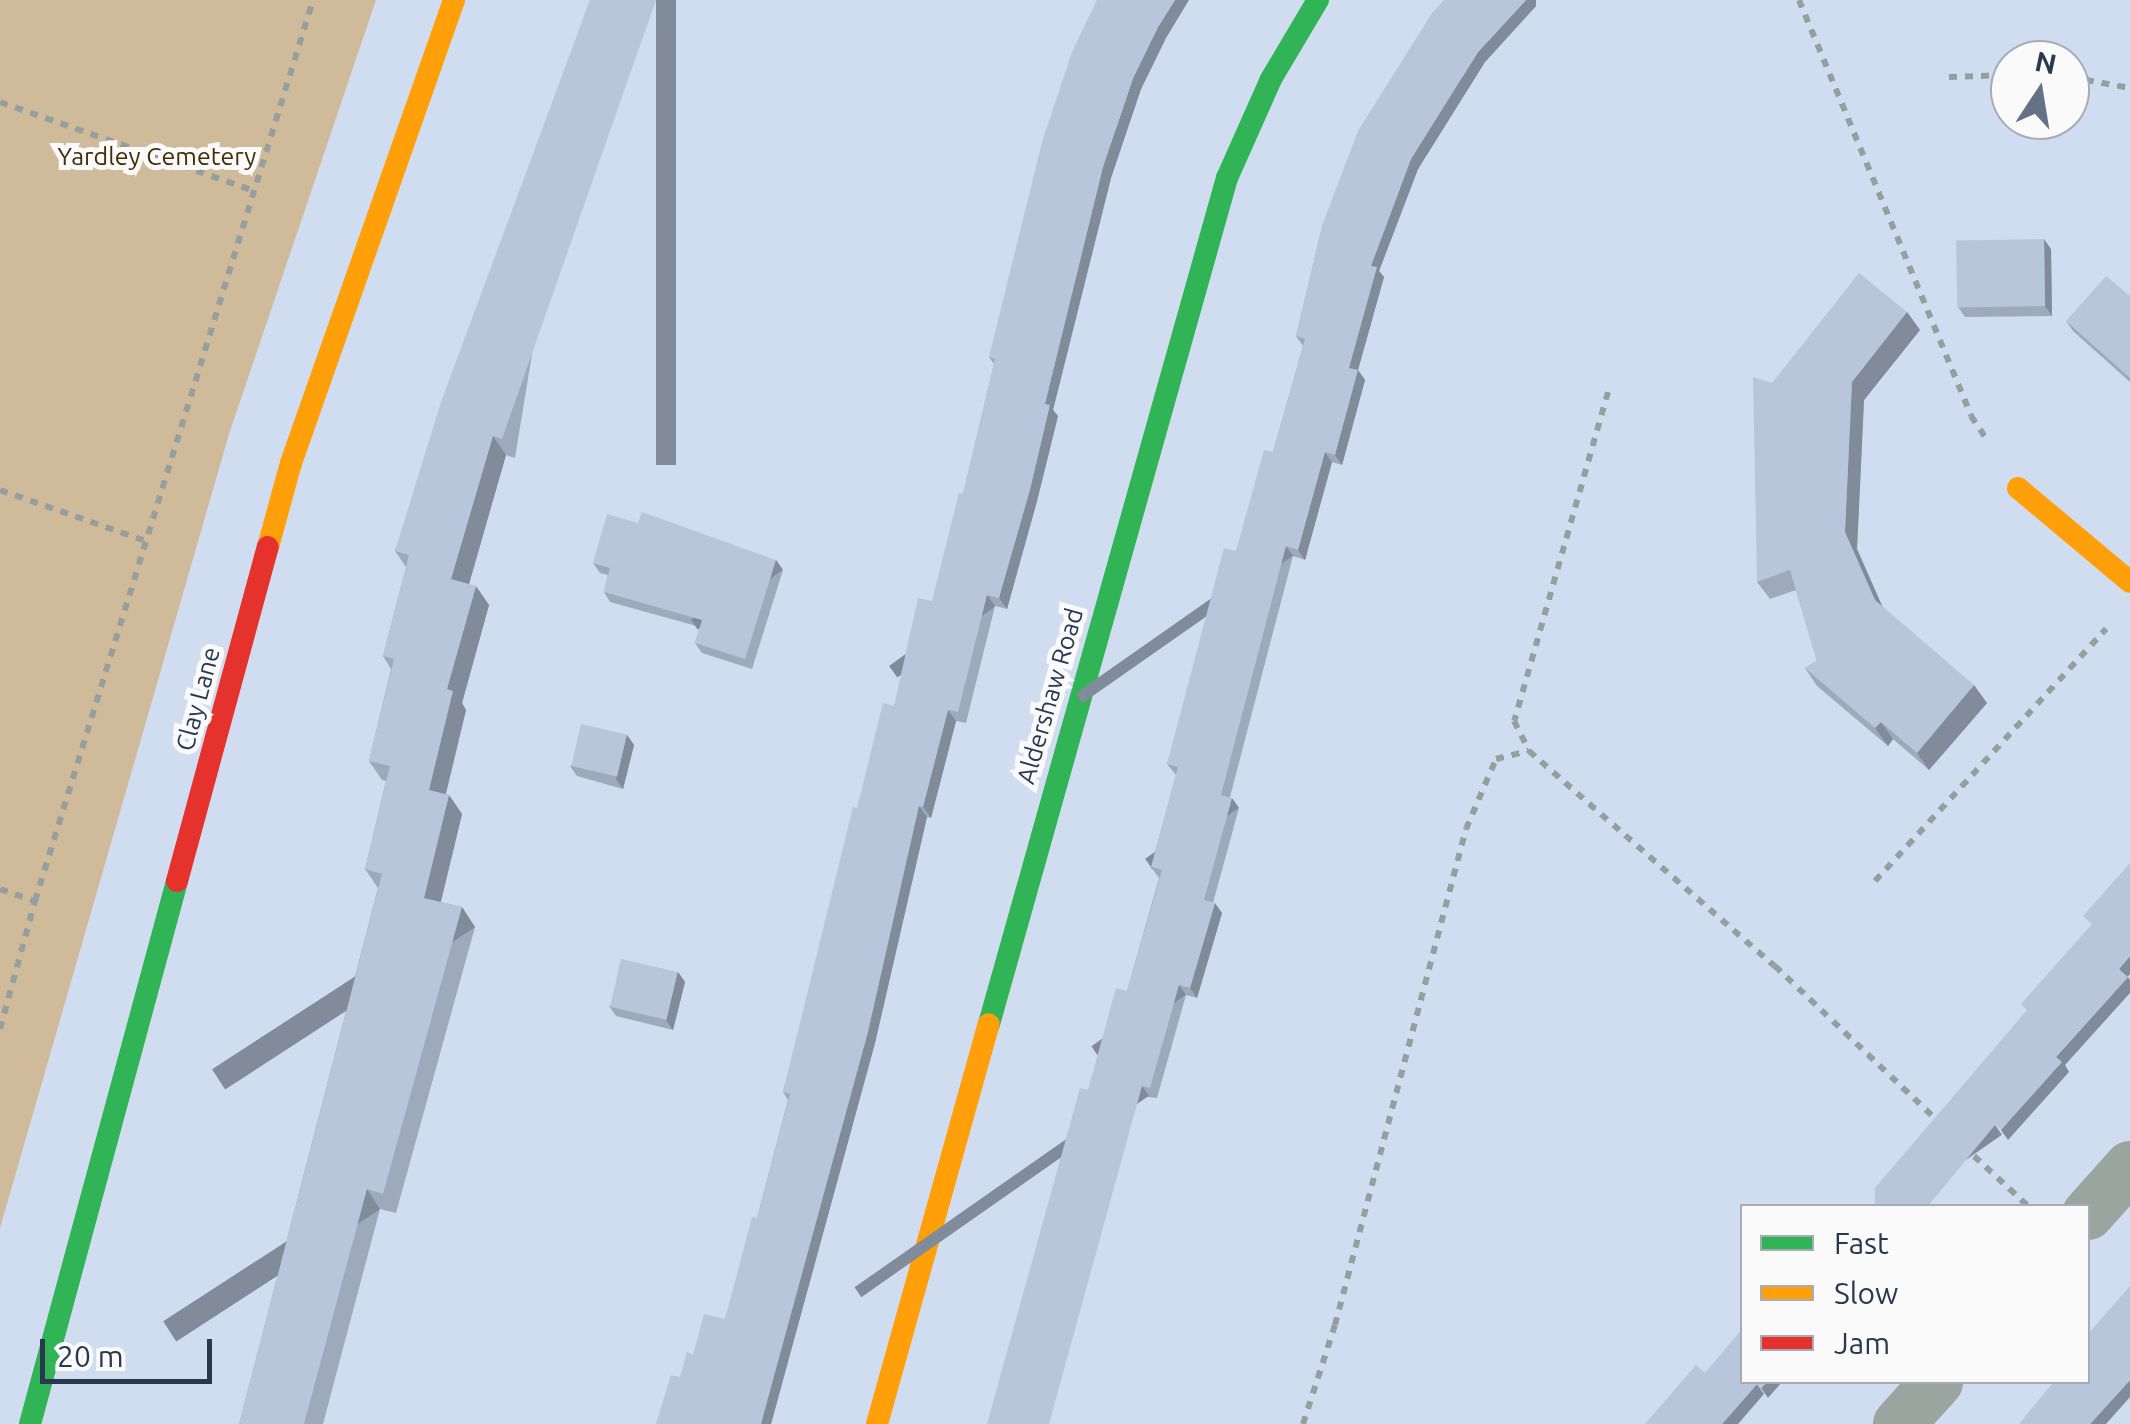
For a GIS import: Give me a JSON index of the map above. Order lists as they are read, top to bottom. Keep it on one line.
{"streets":{"street":["Aldershaw Road","Clay Lane"]},"parks":["Yardley Cemetery"],"legend":["Fast","Slow","Jam"],"scale_bar":"20 m","north":"top"}
